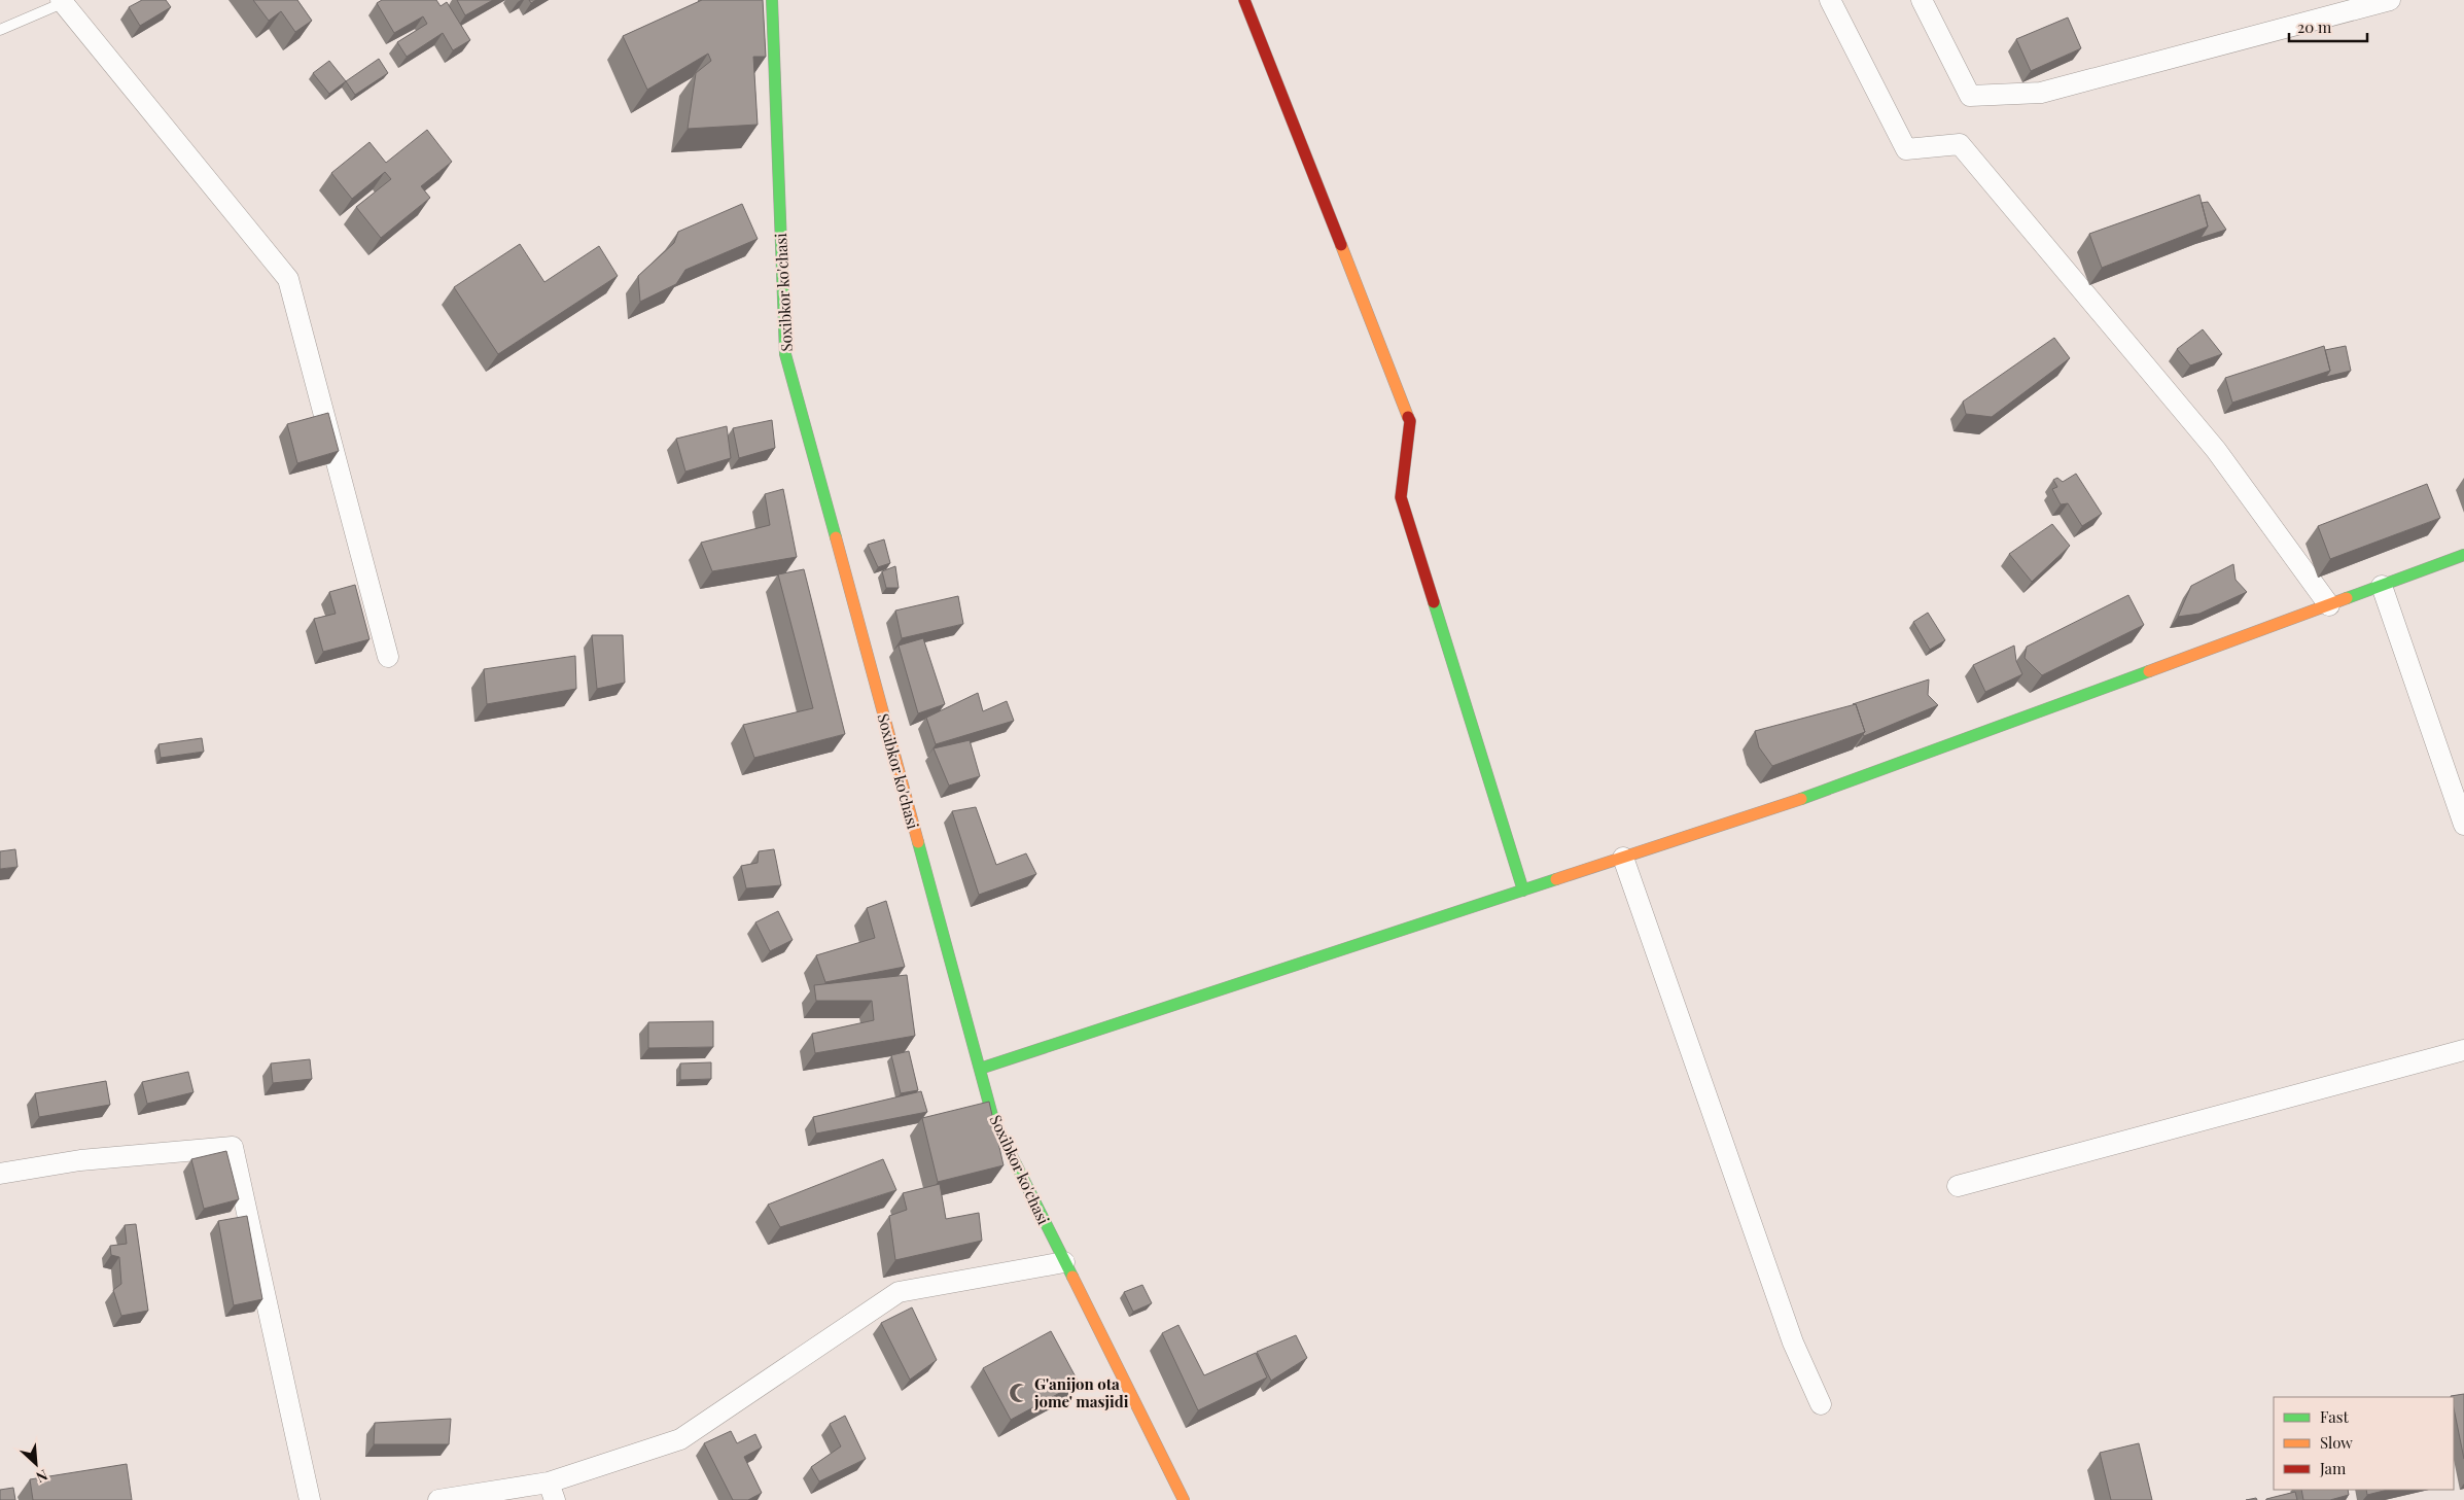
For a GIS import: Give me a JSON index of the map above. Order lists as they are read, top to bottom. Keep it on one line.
{"streets":{"street":["Soxibkor ko'chasi"]},"places":{"mosque":["G'anijon ota jome' masjidi"]},"legend":["Fast","Slow","Jam"],"scale_bar":"20 m","north":"bottom right"}
